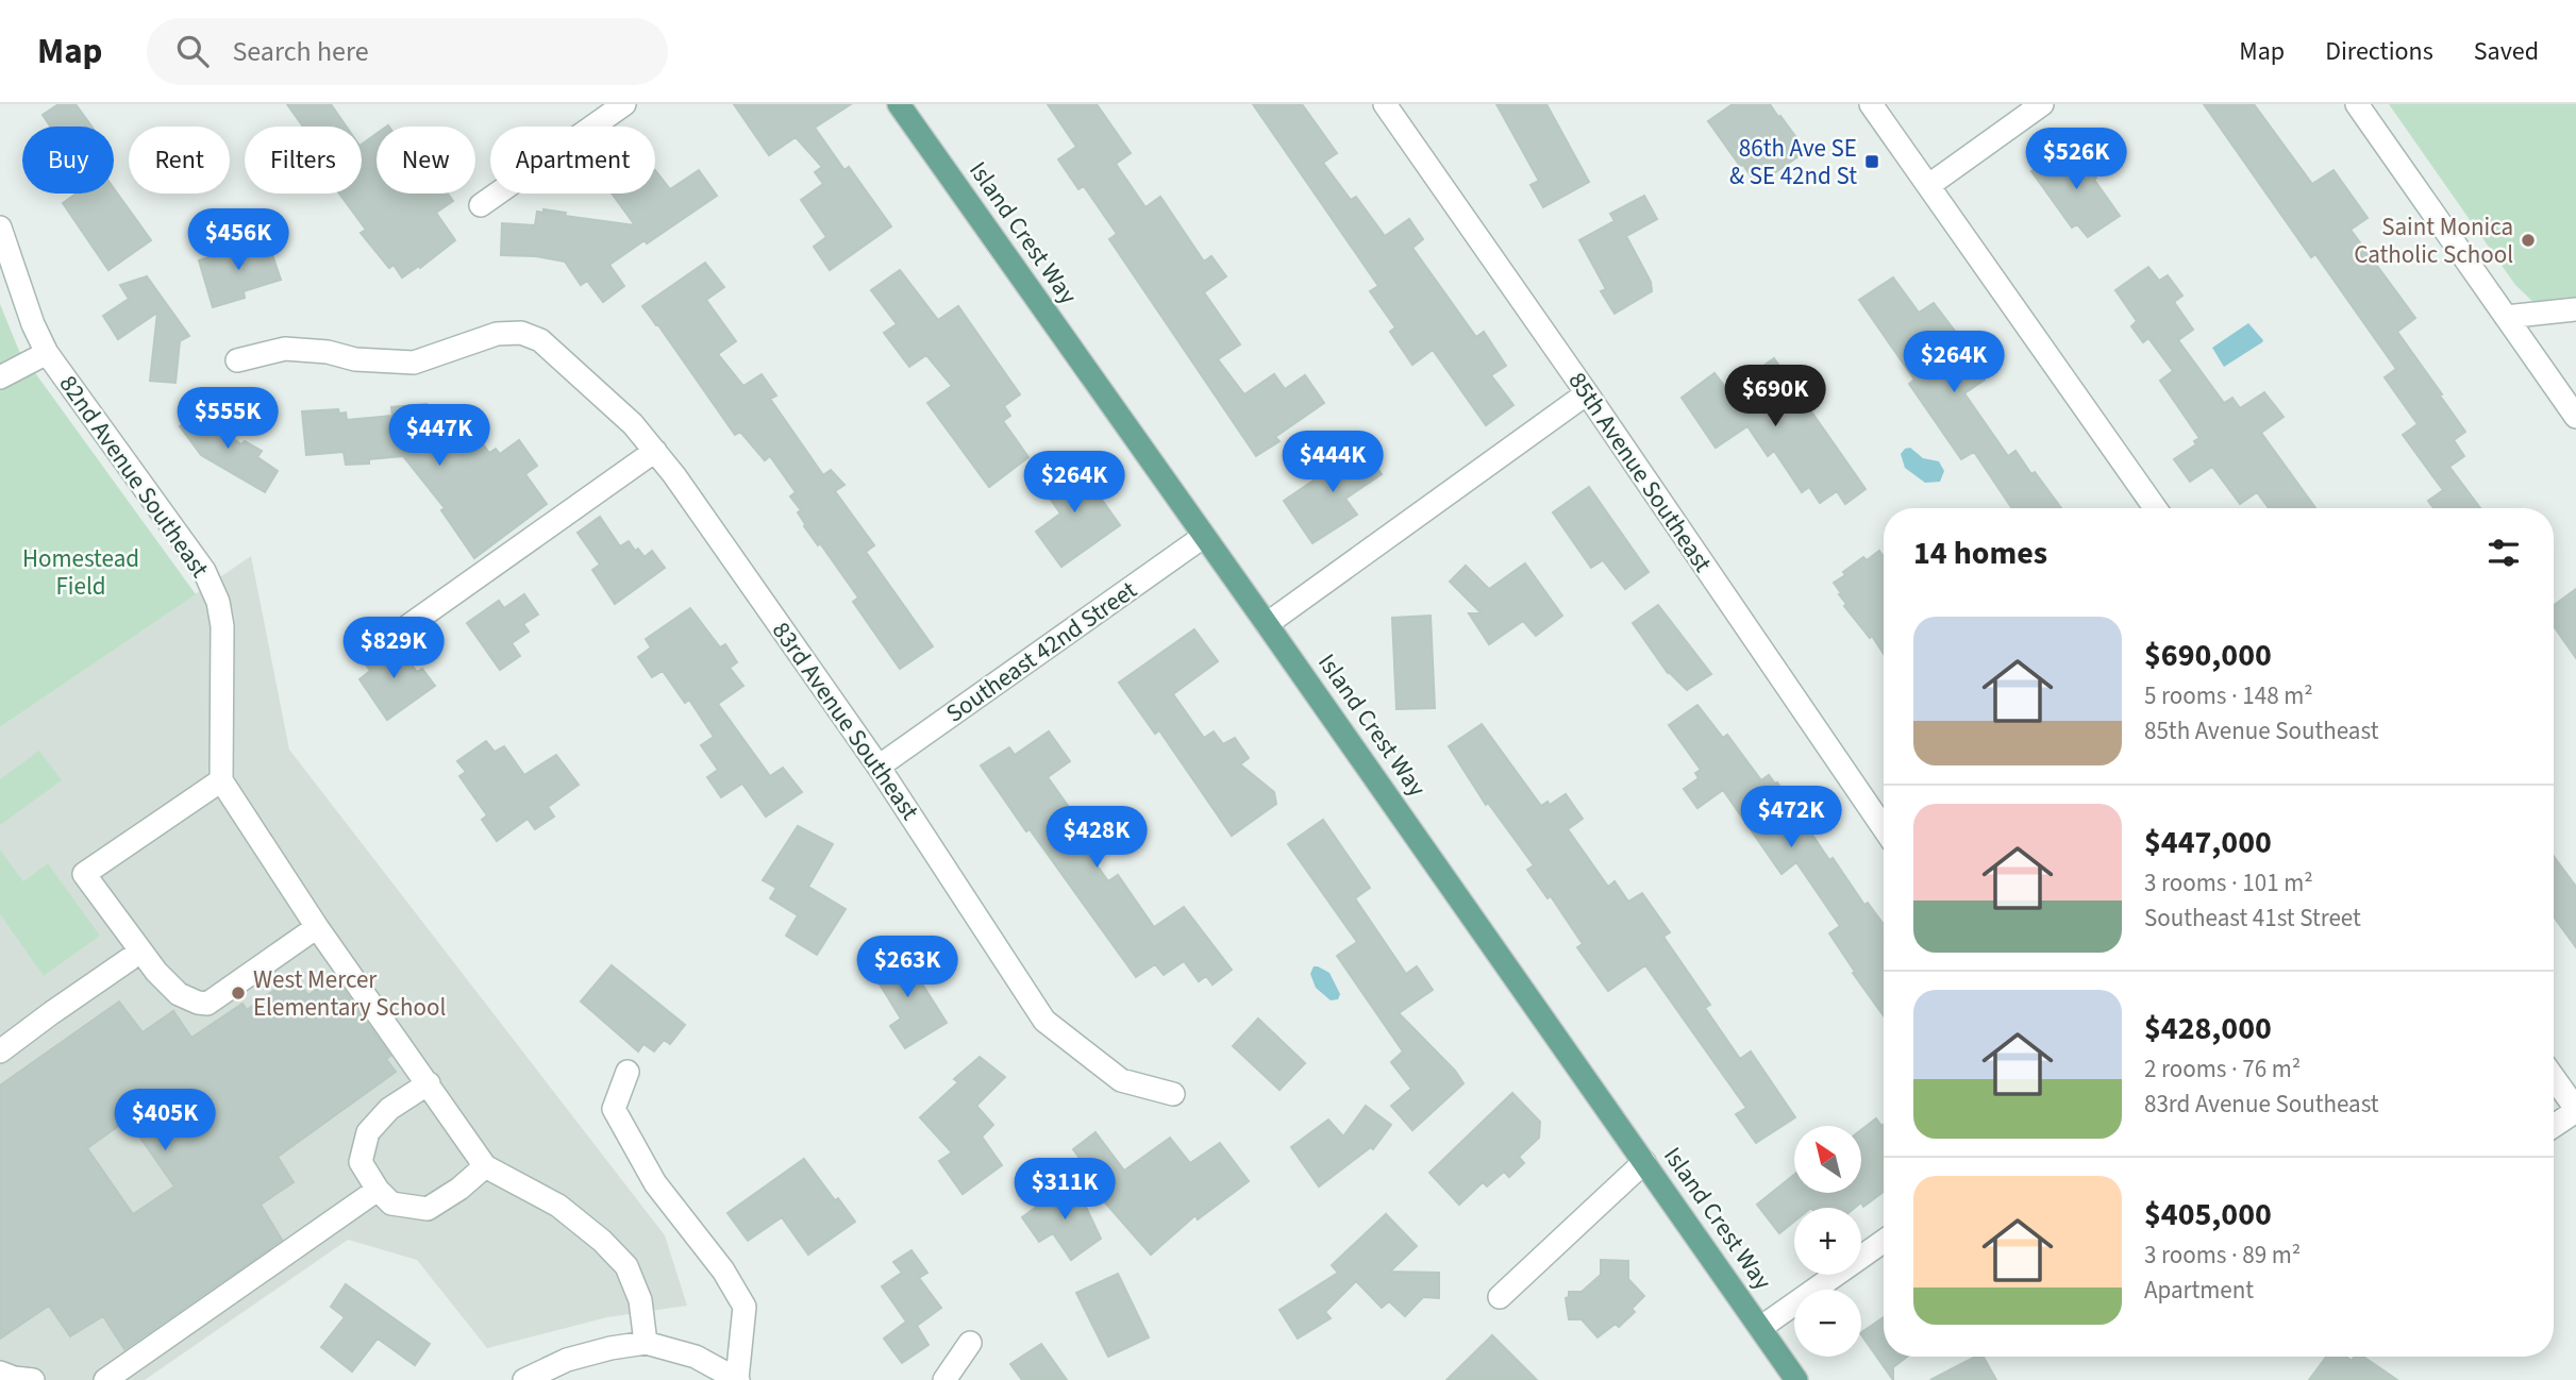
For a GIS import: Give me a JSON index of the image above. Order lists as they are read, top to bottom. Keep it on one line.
{"streets":{"main road":["Island Crest Way"],"street":["85th Avenue Southeast","82nd Avenue Southeast","Southeast 42nd Street","83rd Avenue Southeast"]},"crossings":[["Island Crest Way","Southeast 42nd Street"],["Southeast 42nd Street","83rd Avenue Southeast"]],"parks":["Homestead Field"],"places":{"transit":["86th Ave SE & SE 42nd St"],"other":["Saint Monica Catholic School","West Mercer Elementary School"]},"north":"top left","page":{"header":"Map","search":"Search here","nav":["Map","Directions","Saved"],"chip":["Buy","Rent","Filters","New","Apartment"],"price":["$526K","$456K","$264K","$690K","$555K","$447K","$444K","$264K","$829K","$472K","$428K","$263K","$405K","$311K"],"heading":"14 homes","list":[{"name":"$690,000","note":"5 rooms · 148 m² · 85th Avenue Southeast"},{"name":"$447,000","note":"3 rooms · 101 m² · Southeast 41st Street"},{"name":"$428,000","note":"2 rooms · 76 m² · 83rd Avenue Southeast"},{"name":"$405,000","note":"3 rooms · 89 m² · Apartment"}],"map_buttons":["+","−"]}}
